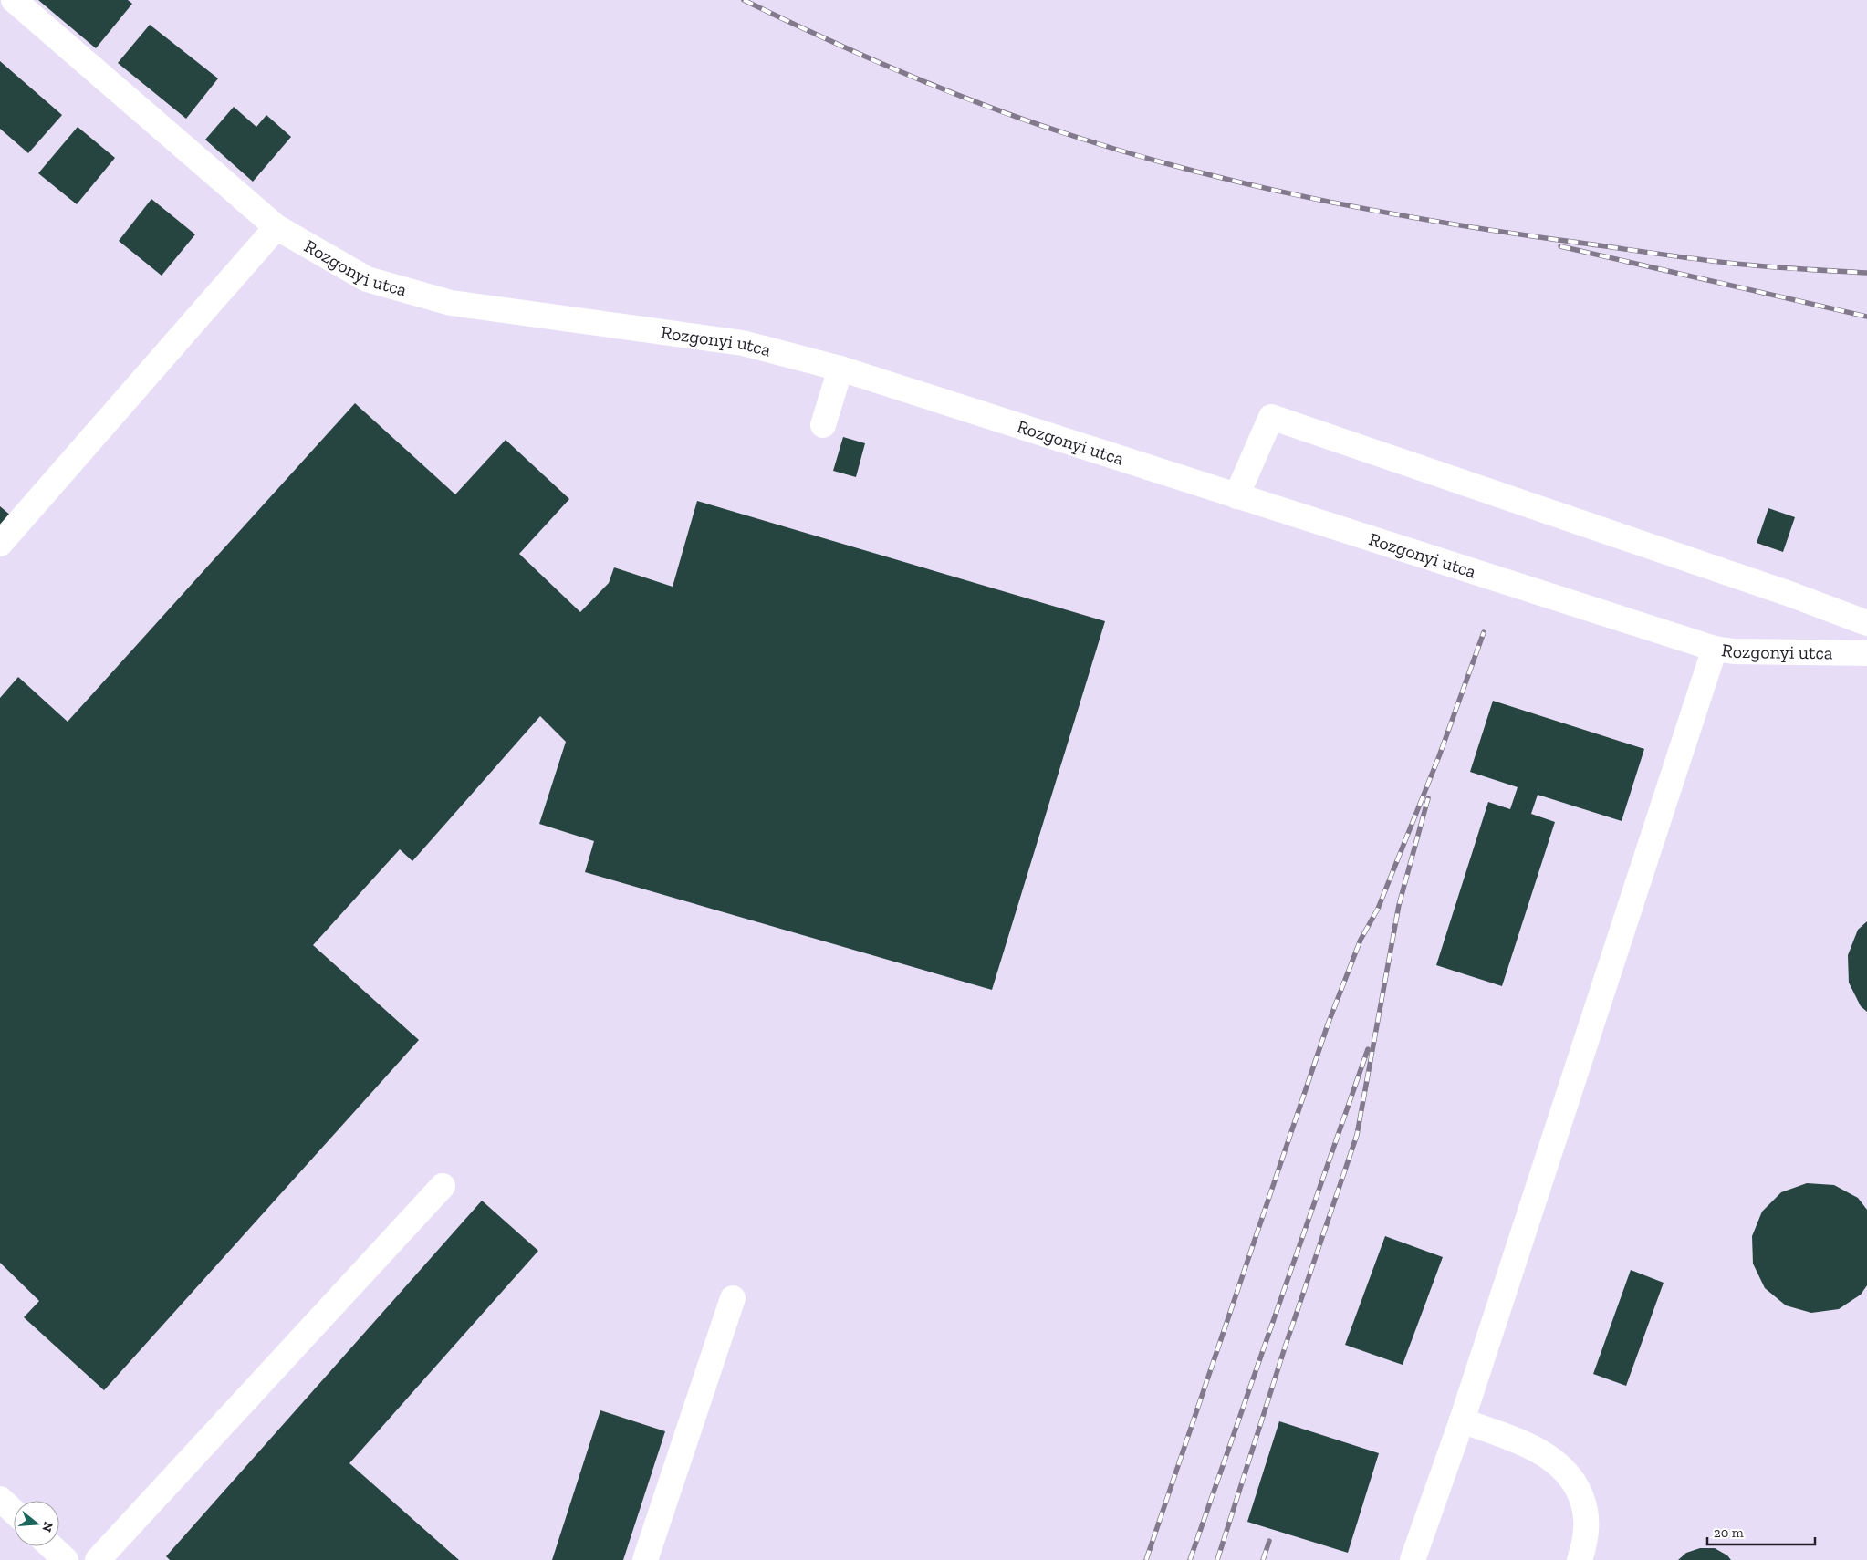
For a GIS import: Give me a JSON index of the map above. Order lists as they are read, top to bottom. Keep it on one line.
{"streets":{"street":["Rozgonyi utca"]},"scale_bar":"20 m","north":"right"}
